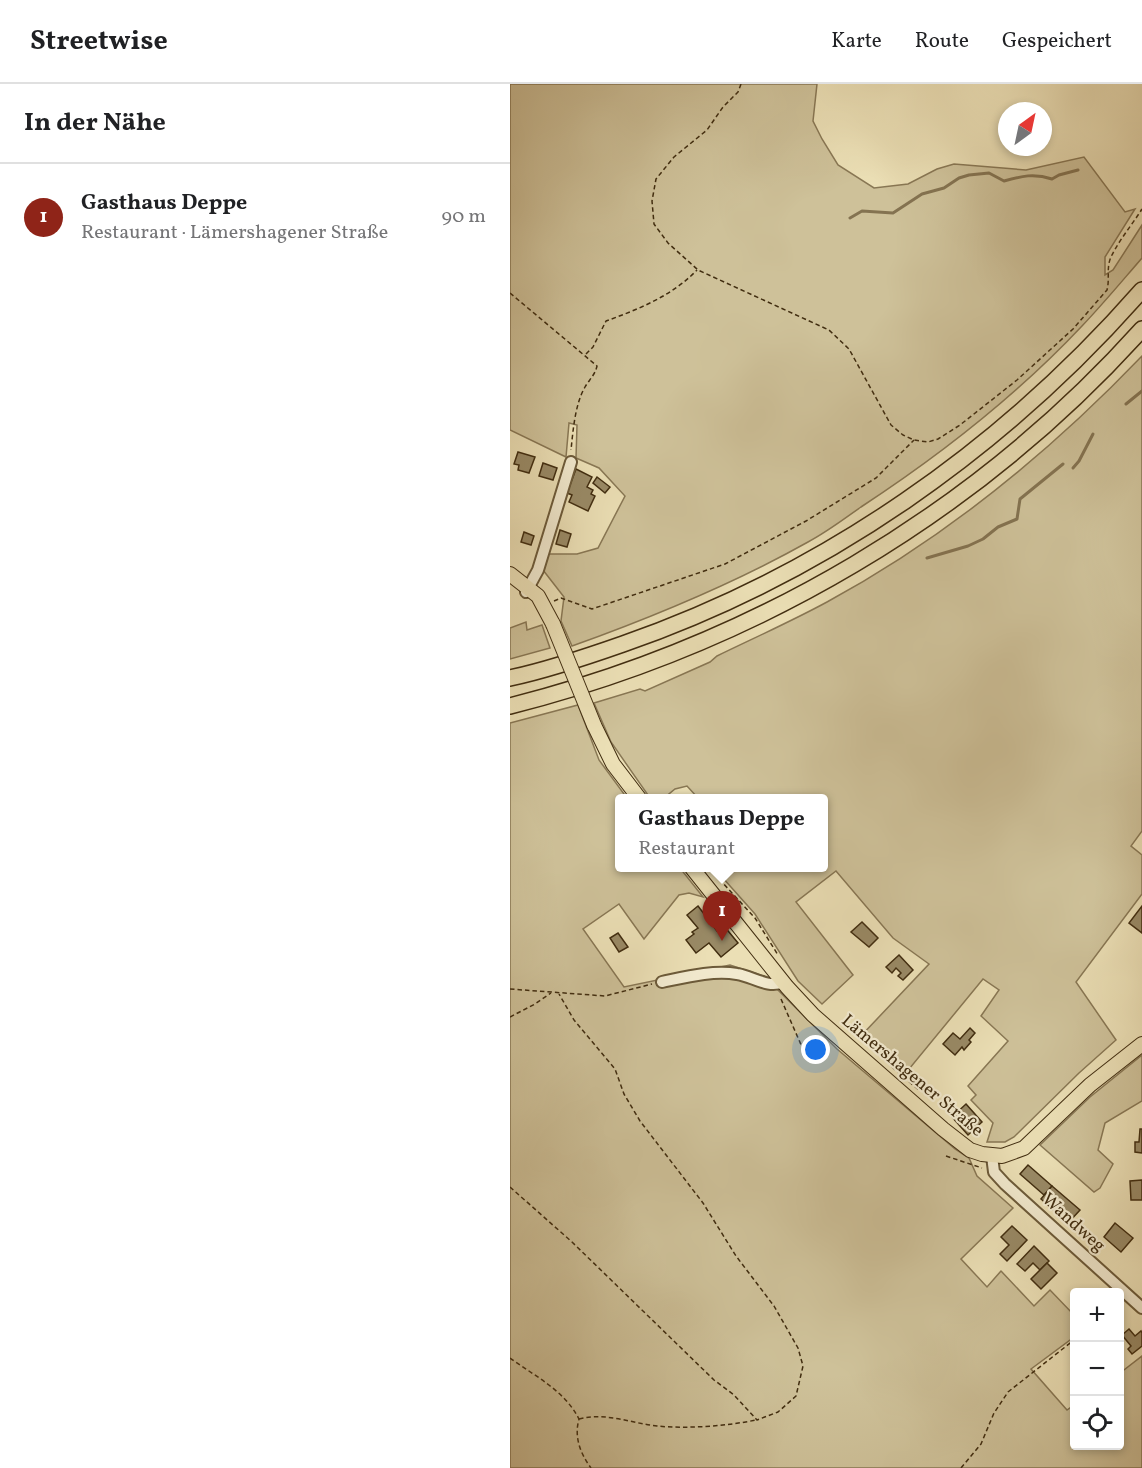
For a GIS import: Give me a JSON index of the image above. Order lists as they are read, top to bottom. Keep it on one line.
{"streets":{"main road":["Lämershagener Straße"],"street":["Wandweg"]},"crossings":[["Lämershagener Straße","Wandweg"]],"north":"top right","page":{"header":"Streetwise","nav":["Karte","Route","Gespeichert"],"heading":"In der Nähe","list":[{"mark":"1","name":"Gasthaus Deppe","note":"Restaurant · Lämershagener Straße","value":"90 m"}],"popup":["Gasthaus Deppe","Restaurant"],"pins":"1","map_buttons":["+","−"]}}
